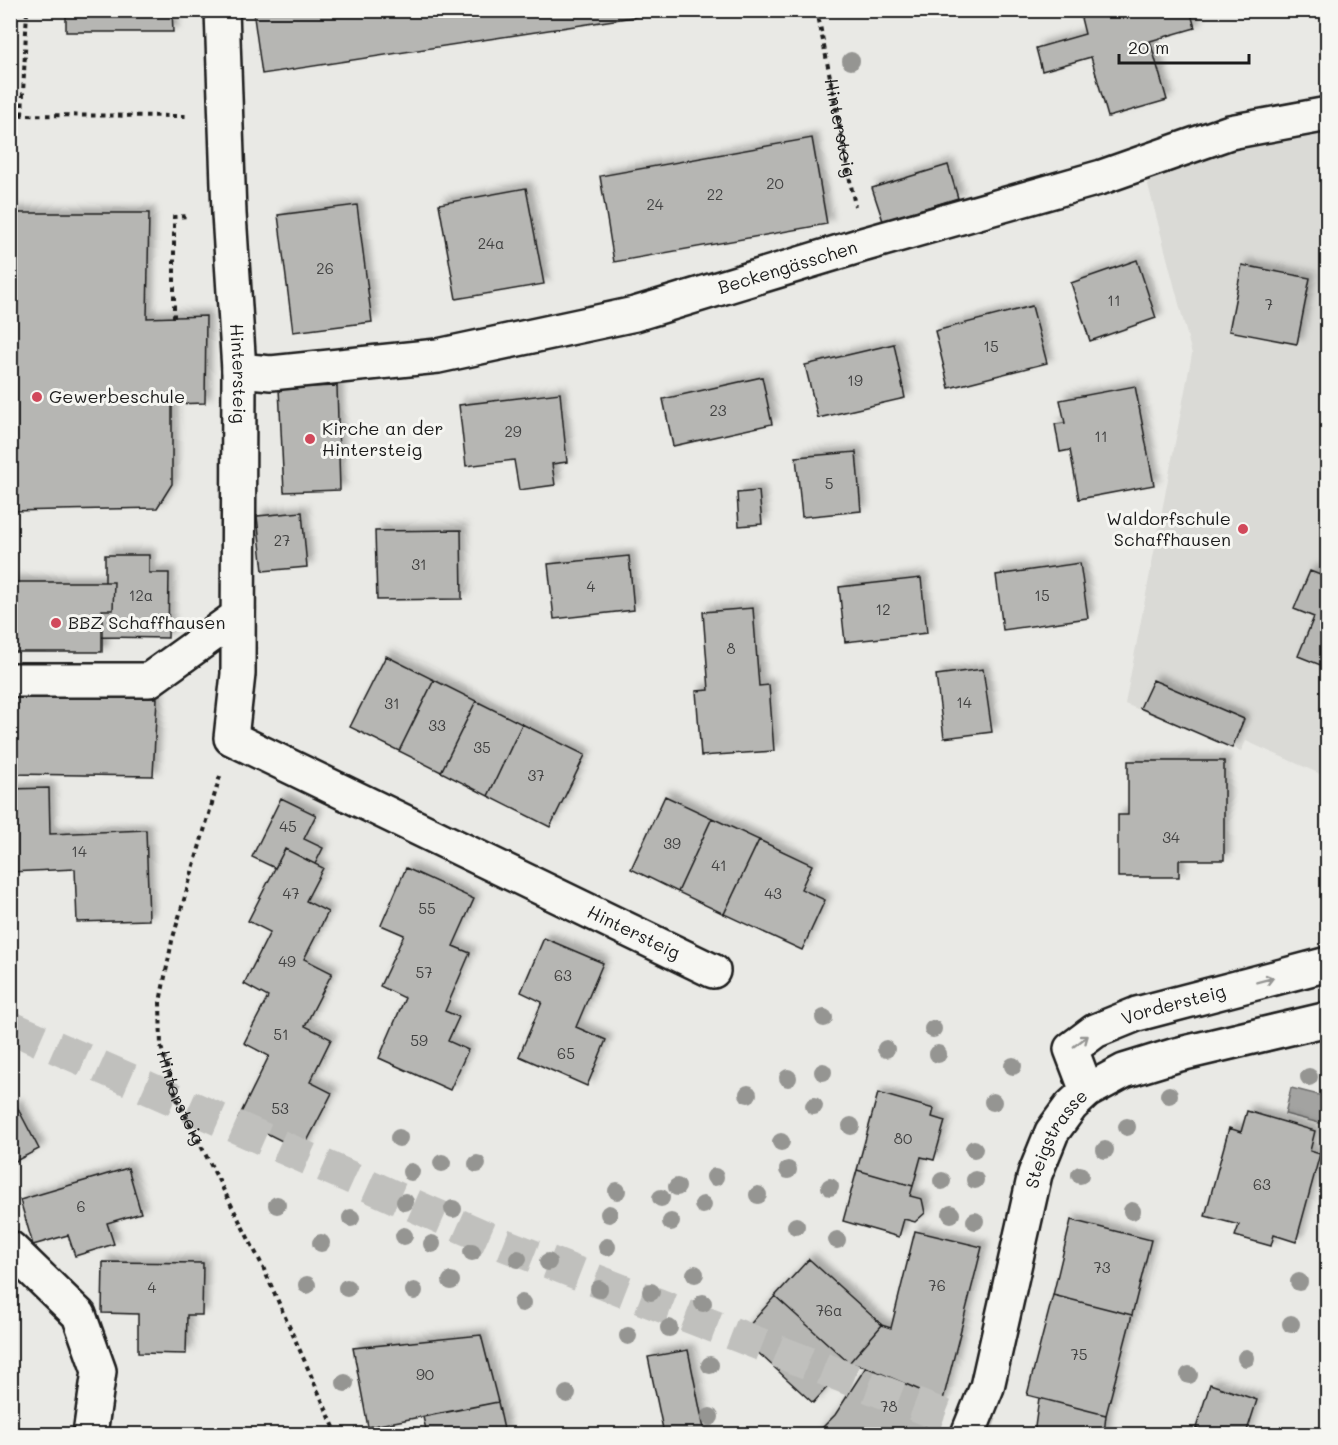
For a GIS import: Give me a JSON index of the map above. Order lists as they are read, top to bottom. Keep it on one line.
{"streets":{"street":["Hintersteig","Beckengässchen","Vordersteig","Steigstrasse"]},"crossings":[["Hintersteig","Beckengässchen"],["Vordersteig","Steigstrasse"]],"one_way":["Vordersteig"],"places":["Gewerbeschule","Kirche an der Hintersteig","Waldorfschule Schaffhausen","BBZ Schaffhausen"],"house_numbers":["20","22","24","24a","26","11","7","15","19","23","29","11","5","27","31","4","12a","15","12","8","14","31","33","35","37","45","34","39","14","41","47","43","55","49","57","63","51","59","65","53","80","63","6","73","76","4","76a","75","90","78"],"scale_bar":"20 m"}
